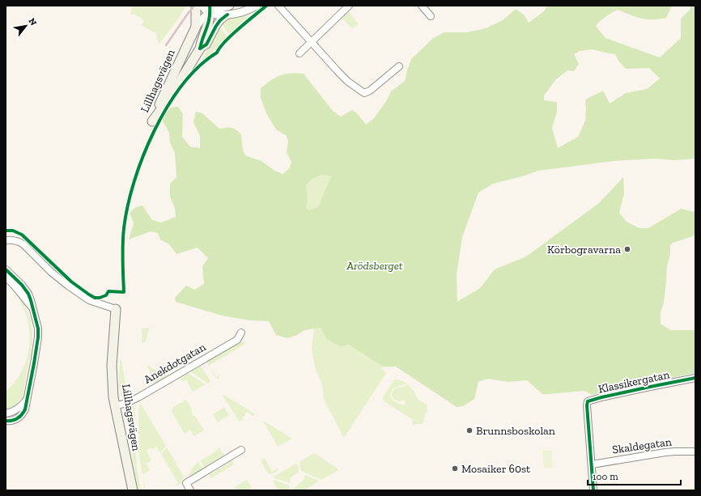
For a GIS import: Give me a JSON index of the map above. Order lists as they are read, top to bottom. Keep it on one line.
{"streets":{"main road":["Lillhagsvägen"],"street":["Anekdotgatan","Klassikergatan","Skaldegatan"]},"crossings":[["Lillhagsvägen","Anekdotgatan"],["Klassikergatan","Skaldegatan"]],"parks":["Arödsberget"],"places":["Körbogravarna","Brunnsboskolan","Mosaiker 60st"],"scale_bar":"100 m","north":"top right"}
